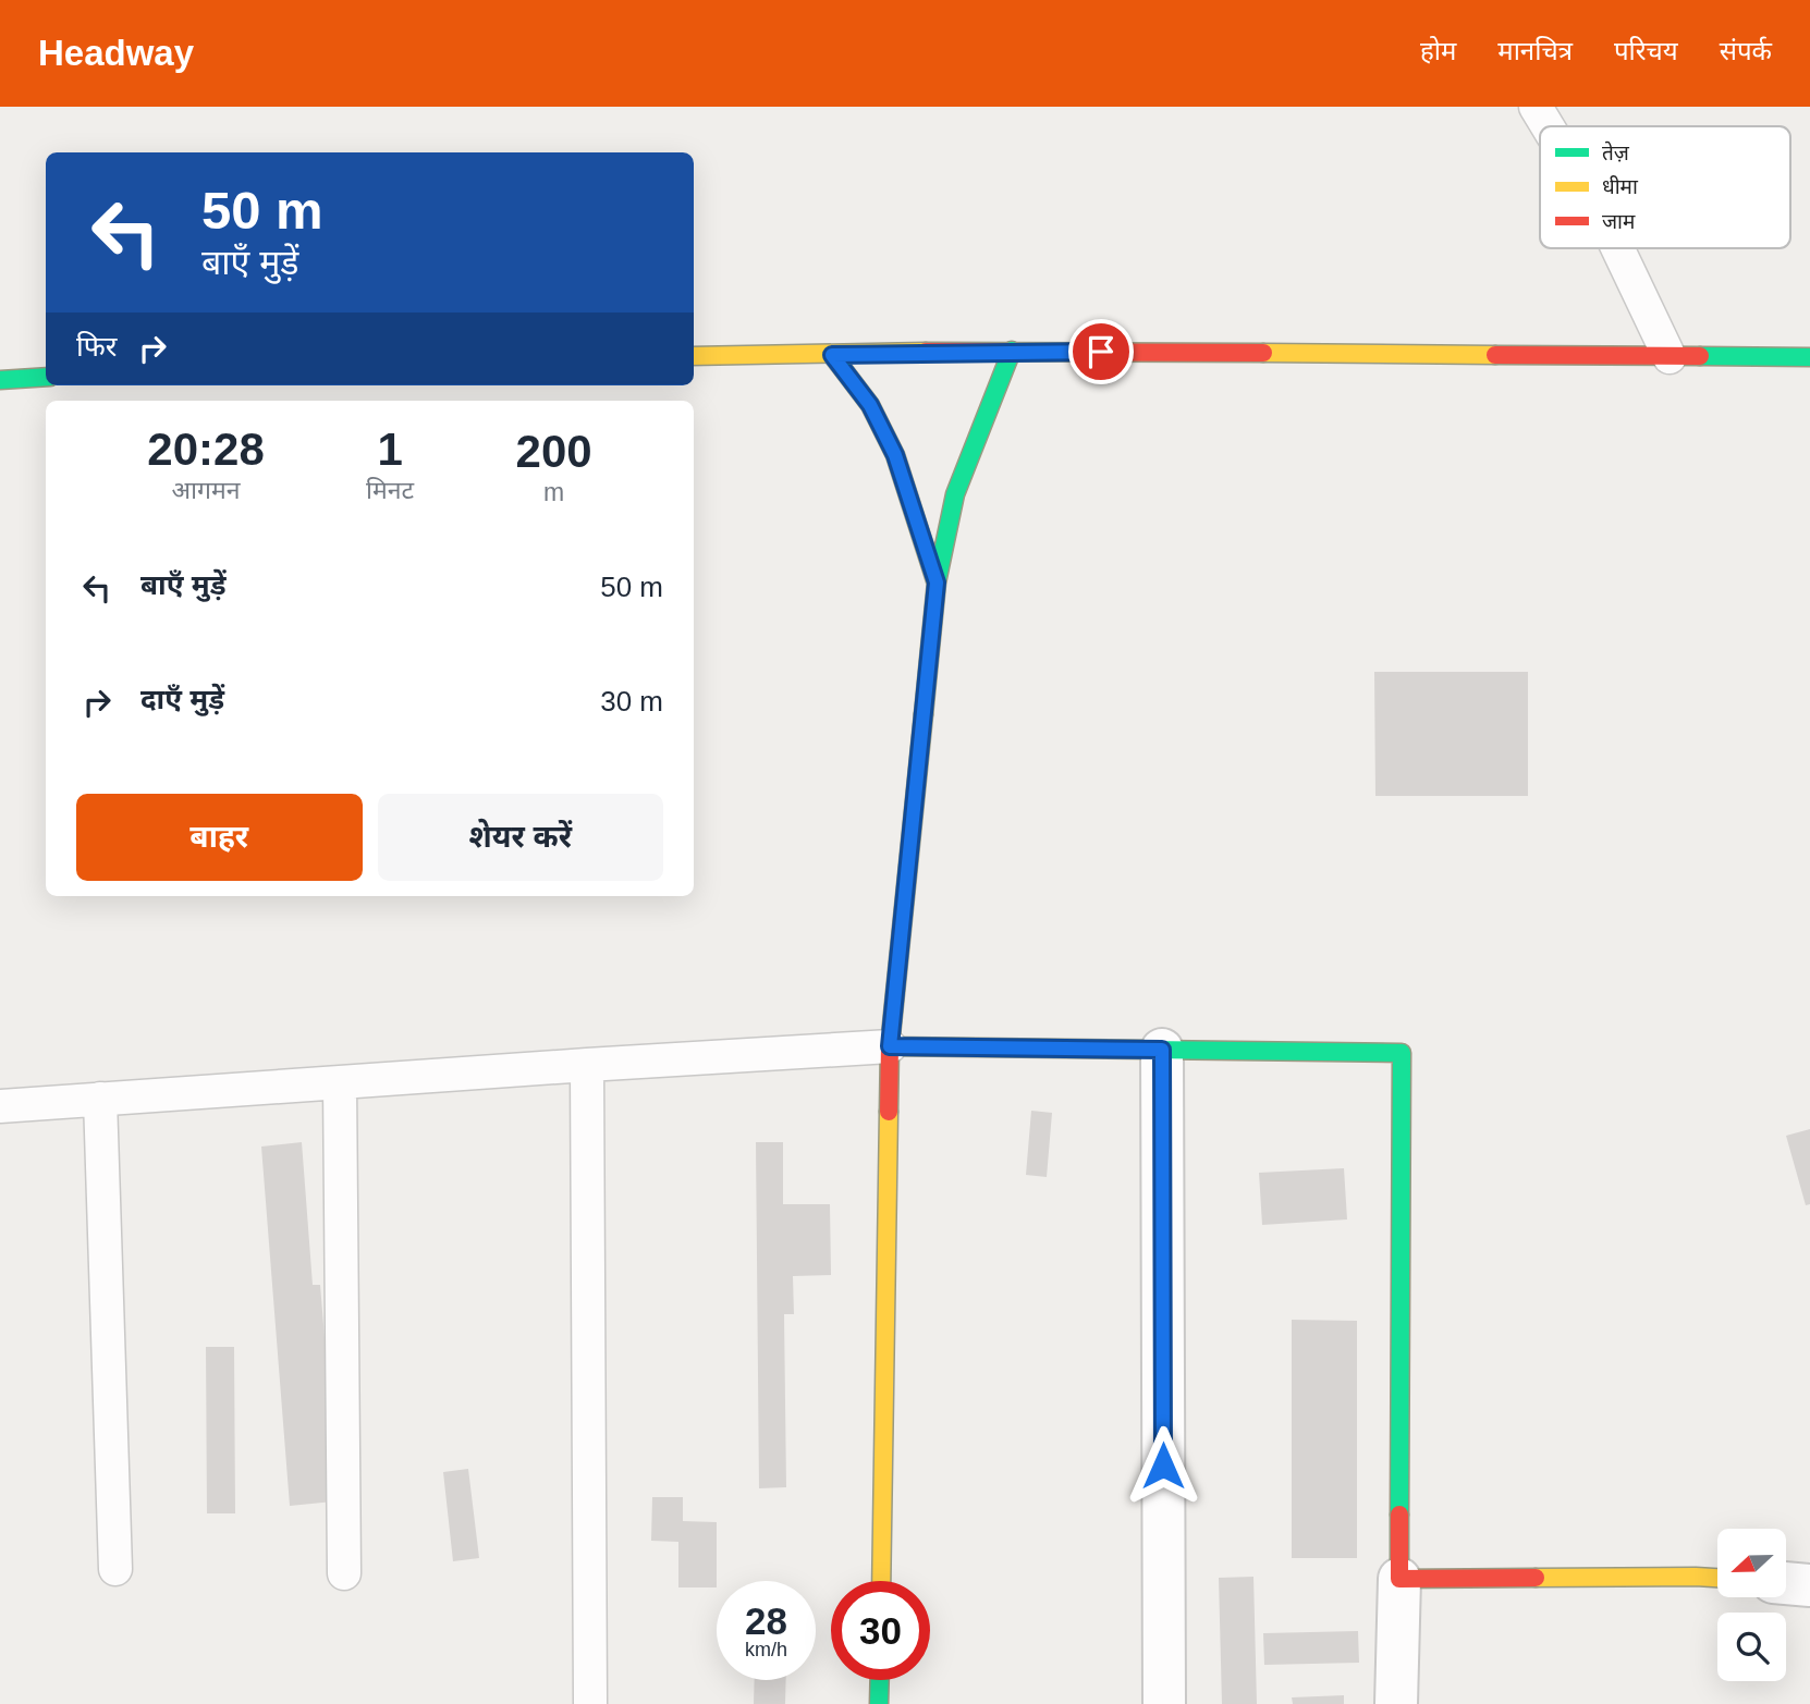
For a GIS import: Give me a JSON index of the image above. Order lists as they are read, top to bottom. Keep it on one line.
{"legend":["तेज़","धीमा","जाम"],"north":"left","page":{"header":"Headway","nav":["होम","मानचित्र","परिचय","संपर्क"],"turn":["50 m","बाएँ मुड़ें"],"then":"फिर","eta":["20:28","आगमन","1","मिनट","200","m"],"list":[{"name":"बाएँ मुड़ें","value":"50 m"},{"name":"दाएँ मुड़ें","value":"30 m"}],"buttons":["बाहर","शेयर करें"],"speed":"28 km/h","limit":"30"}}
